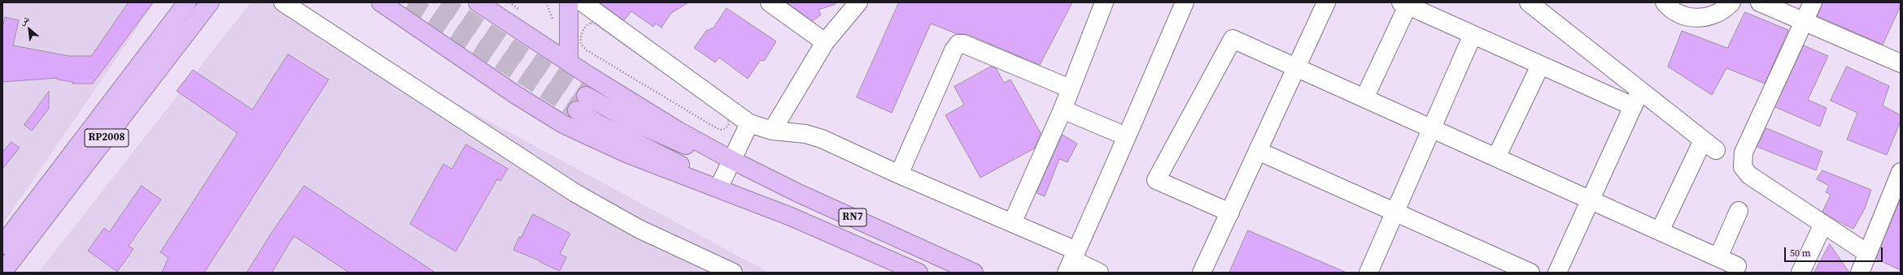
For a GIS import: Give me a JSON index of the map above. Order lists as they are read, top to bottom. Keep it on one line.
{"streets":{"highway":["RP2008","RN7"]},"scale_bar":"50 m","north":"top left"}
